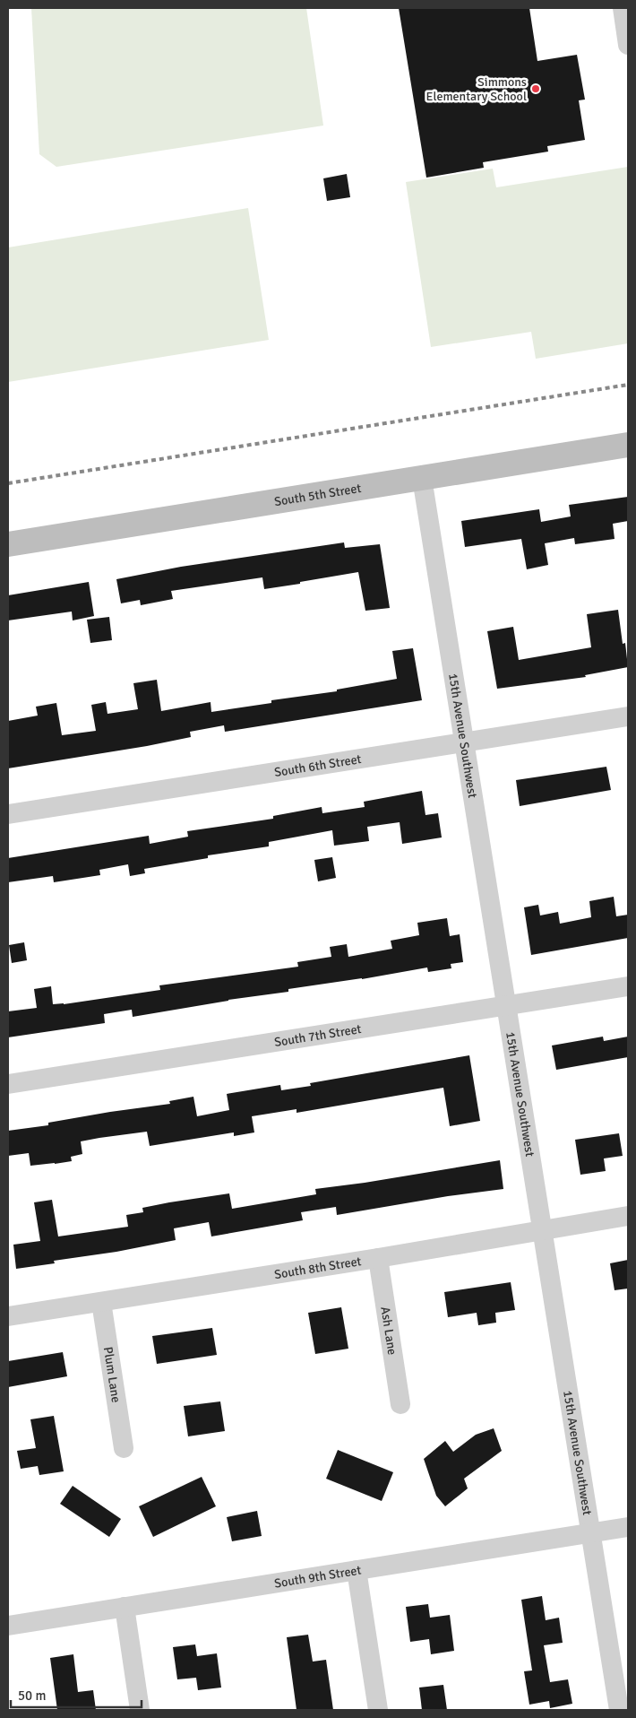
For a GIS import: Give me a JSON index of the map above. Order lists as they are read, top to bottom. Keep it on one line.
{"streets":{"main road":["South 5th Street"],"street":["15th Avenue Southwest","South 6th Street","South 7th Street","South 8th Street","Ash Lane","Plum Lane","South 9th Street"]},"crossings":[["South 5th Street","15th Avenue Southwest"],["15th Avenue Southwest","South 6th Street"],["15th Avenue Southwest","South 7th Street"],["15th Avenue Southwest","South 8th Street"],["15th Avenue Southwest","South 9th Street"],["South 8th Street","Ash Lane"],["South 8th Street","Plum Lane"]],"places":["Simmons Elementary School"],"scale_bar":"50 m"}
